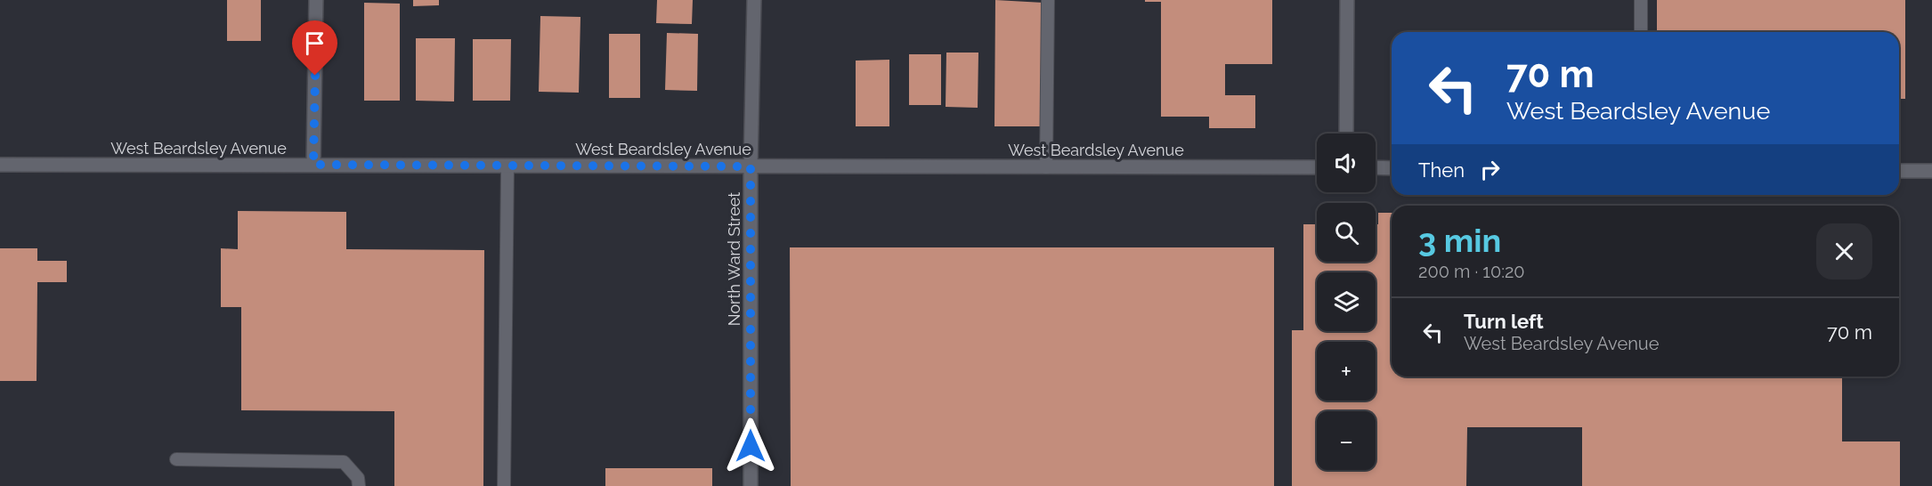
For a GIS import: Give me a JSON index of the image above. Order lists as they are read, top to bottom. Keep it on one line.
{"streets":{"main road":["West Beardsley Avenue","North Ward Street"]},"crossings":[["West Beardsley Avenue","North Ward Street"]],"page":{"turn":["70 m","West Beardsley Avenue"],"map_buttons":["+","−"],"then":"Then","heading":["3 min","200 m · 10:20"],"list":[{"name":"Turn left","note":"West Beardsley Avenue","value":"70 m"}]}}
